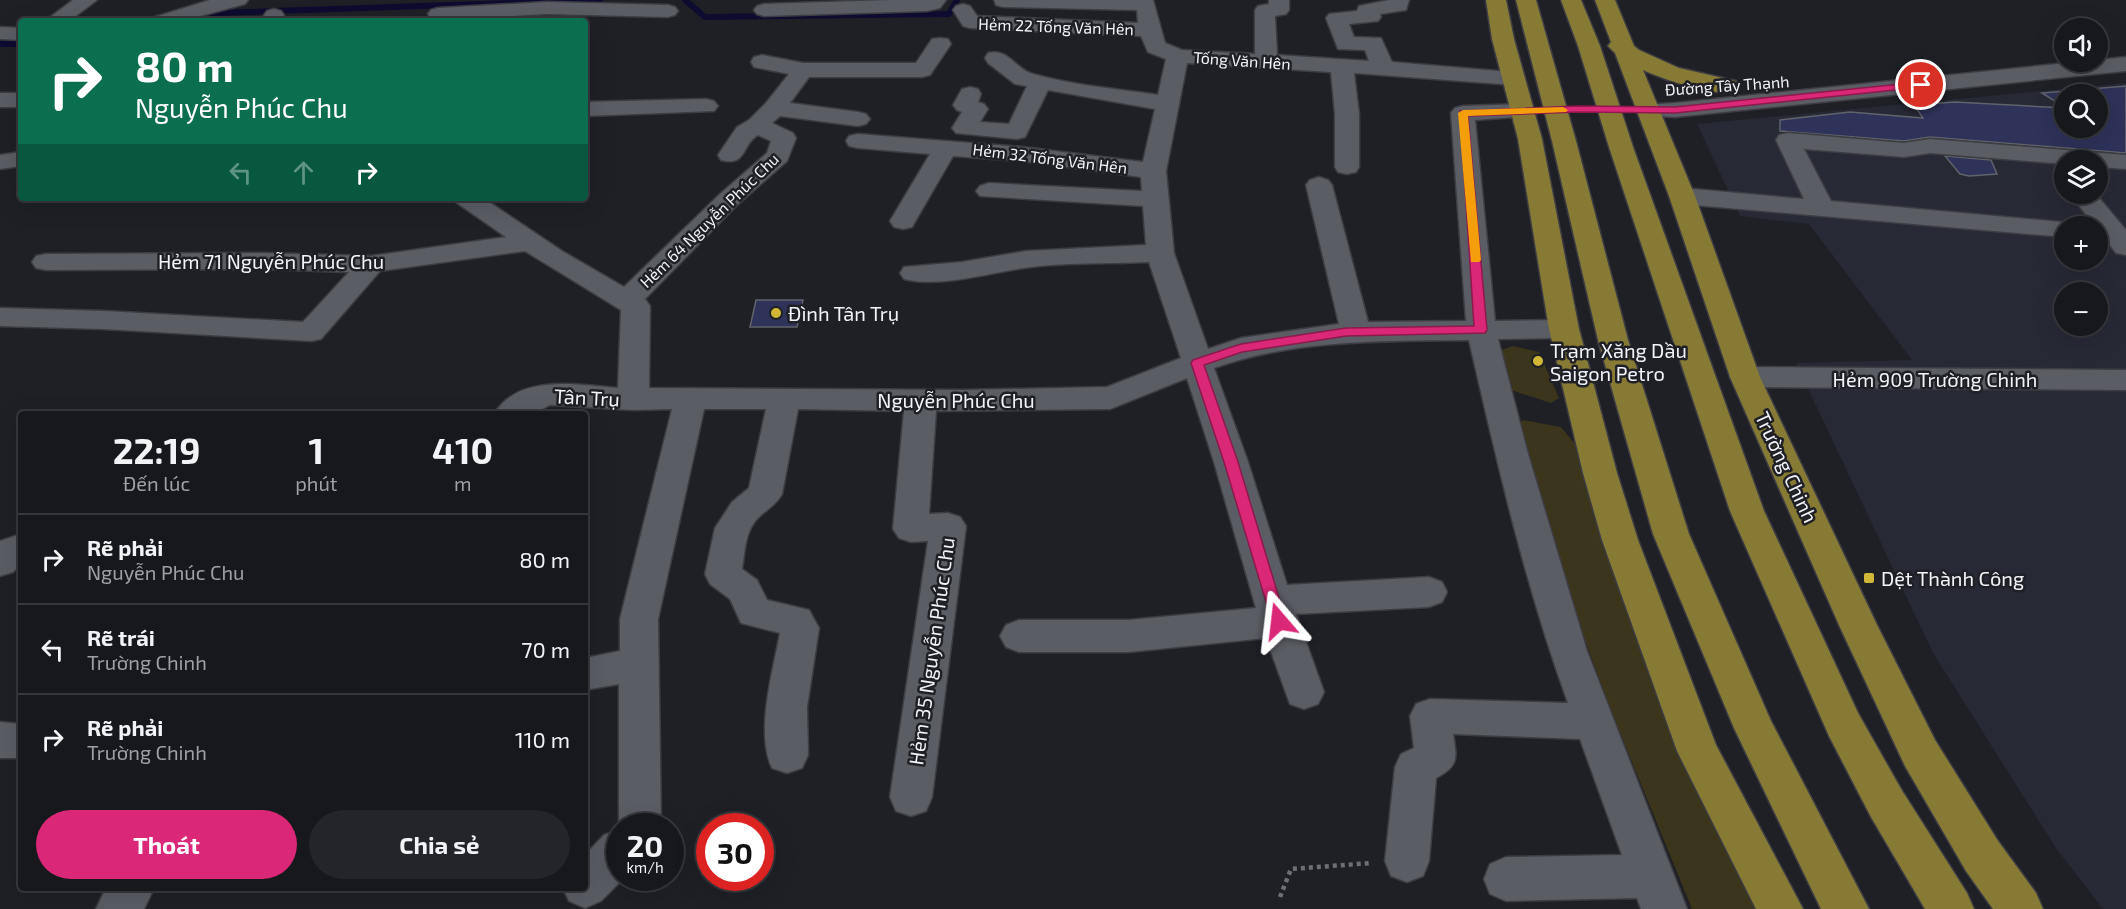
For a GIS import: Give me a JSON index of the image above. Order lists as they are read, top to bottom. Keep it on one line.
{"streets":{"main road":["Trường Chinh"],"street":["Hẻm 22 Tống Văn Hên","Tống Văn Hên","Đường Tây Thạnh","Hẻm 32 Tống Văn Hên","Hẻm 64 Nguyễn Phúc Chu","Hẻm 71 Nguyễn Phúc Chu","Hẻm 909 Trường Chinh","Tân Trụ","Nguyễn Phúc Chu","Hẻm 35 Nguyễn Phúc Chu"]},"crossings":[["Hẻm 22 Tống Văn Hên","Tống Văn Hên"],["Tống Văn Hên","Hẻm 32 Tống Văn Hên"],["Tống Văn Hên","Nguyễn Phúc Chu"],["Đường Tây Thạnh","Trường Chinh"],["Hẻm 32 Tống Văn Hên","Hẻm 64 Nguyễn Phúc Chu"],["Hẻm 909 Trường Chinh","Trường Chinh"],["Tân Trụ","Nguyễn Phúc Chu"],["Nguyễn Phúc Chu","Hẻm 35 Nguyễn Phúc Chu"]],"places":{"other":["Đình Tân Trụ","Trạm Xăng Dầu Saigon Petro"],"transit":["Dệt Thành Công"]},"page":{"map_buttons":["+","−"],"turn":["80 m","Nguyễn Phúc Chu"],"eta":["22:19","Đến lúc","1","phút","410","m"],"list":[{"name":"Rẽ phải","note":"Nguyễn Phúc Chu","value":"80 m"},{"name":"Rẽ trái","note":"Trường Chinh","value":"70 m"},{"name":"Rẽ phải","note":"Trường Chinh","value":"110 m"}],"buttons":["Thoát","Chia sẻ"],"speed":"20 km/h","limit":"30"}}
